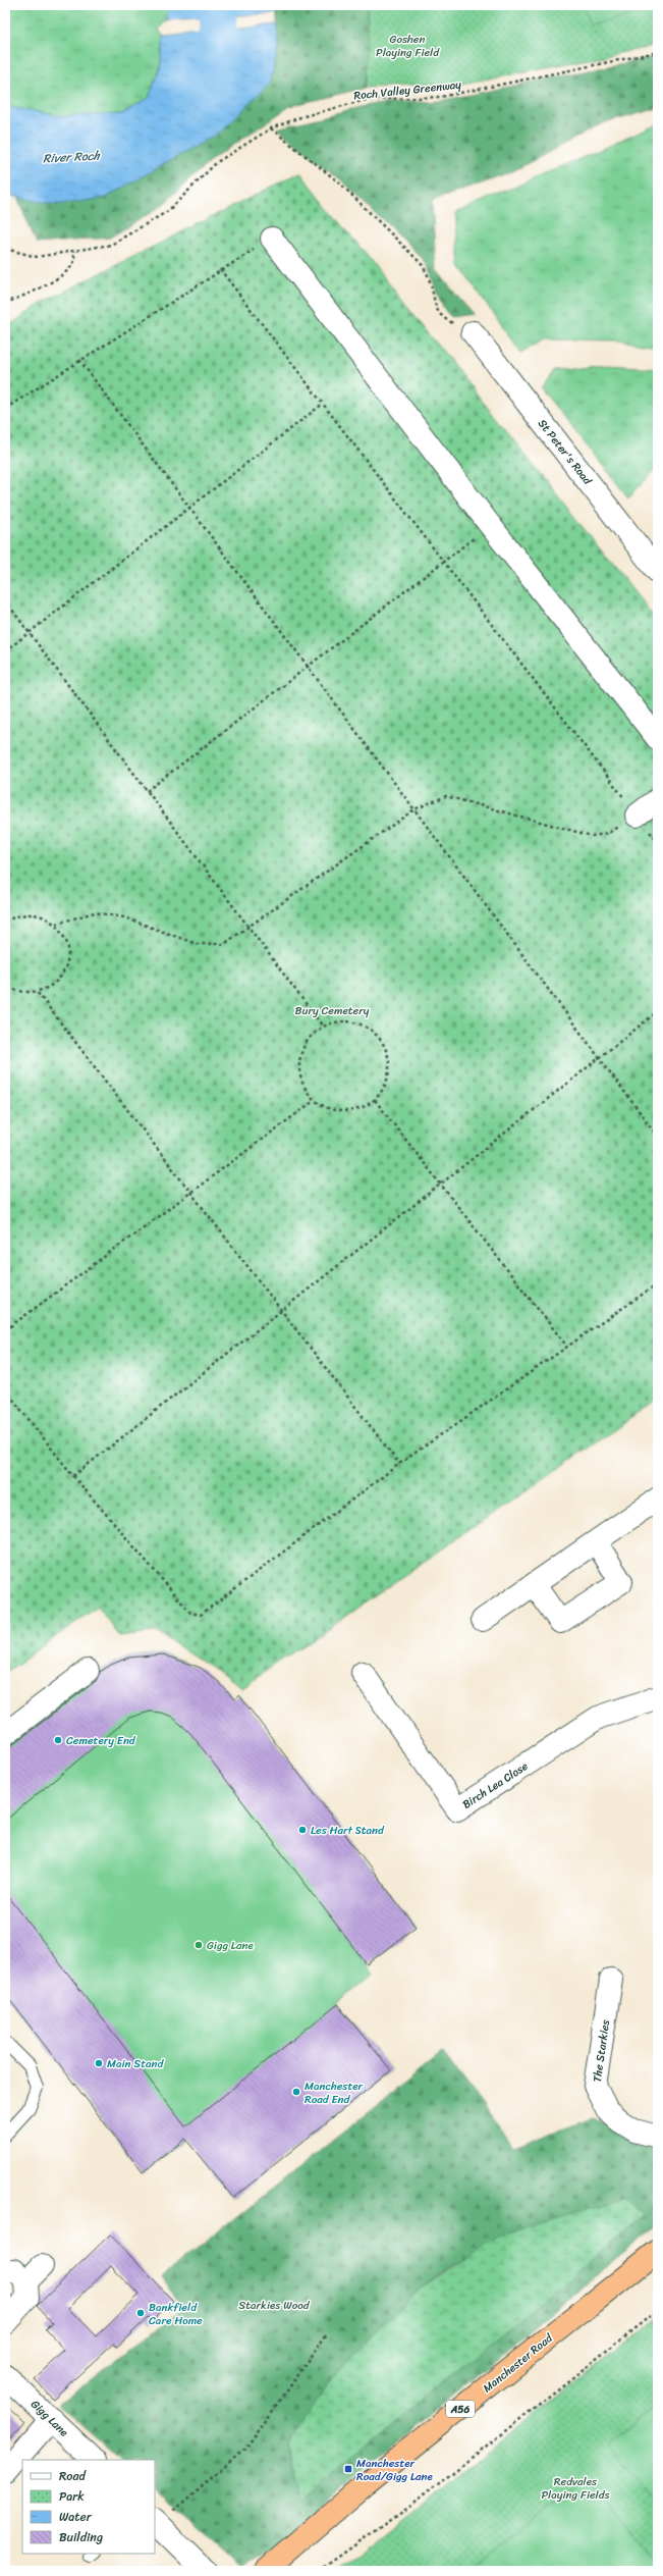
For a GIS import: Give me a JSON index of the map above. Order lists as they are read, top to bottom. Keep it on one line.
{"streets":{"highway":["Manchester Road","A56"],"street":["St Peter's Road","Birch Lea Close","The Starkies","Gigg Lane"],"path":["Roch Valley Greenway"]},"water":["River Roch"],"parks":["Goshen Playing Field","Bury Cemetery","Starkies Wood","Redvales Playing Fields"],"places":{"other":["Cemetery End","Les Hart Stand","Gigg Lane","Main Stand","Manchester Road End","Bankfield Care Home"],"transit":["Manchester Road/Gigg Lane"]},"legend":["Road","Park","Water","Building"]}
